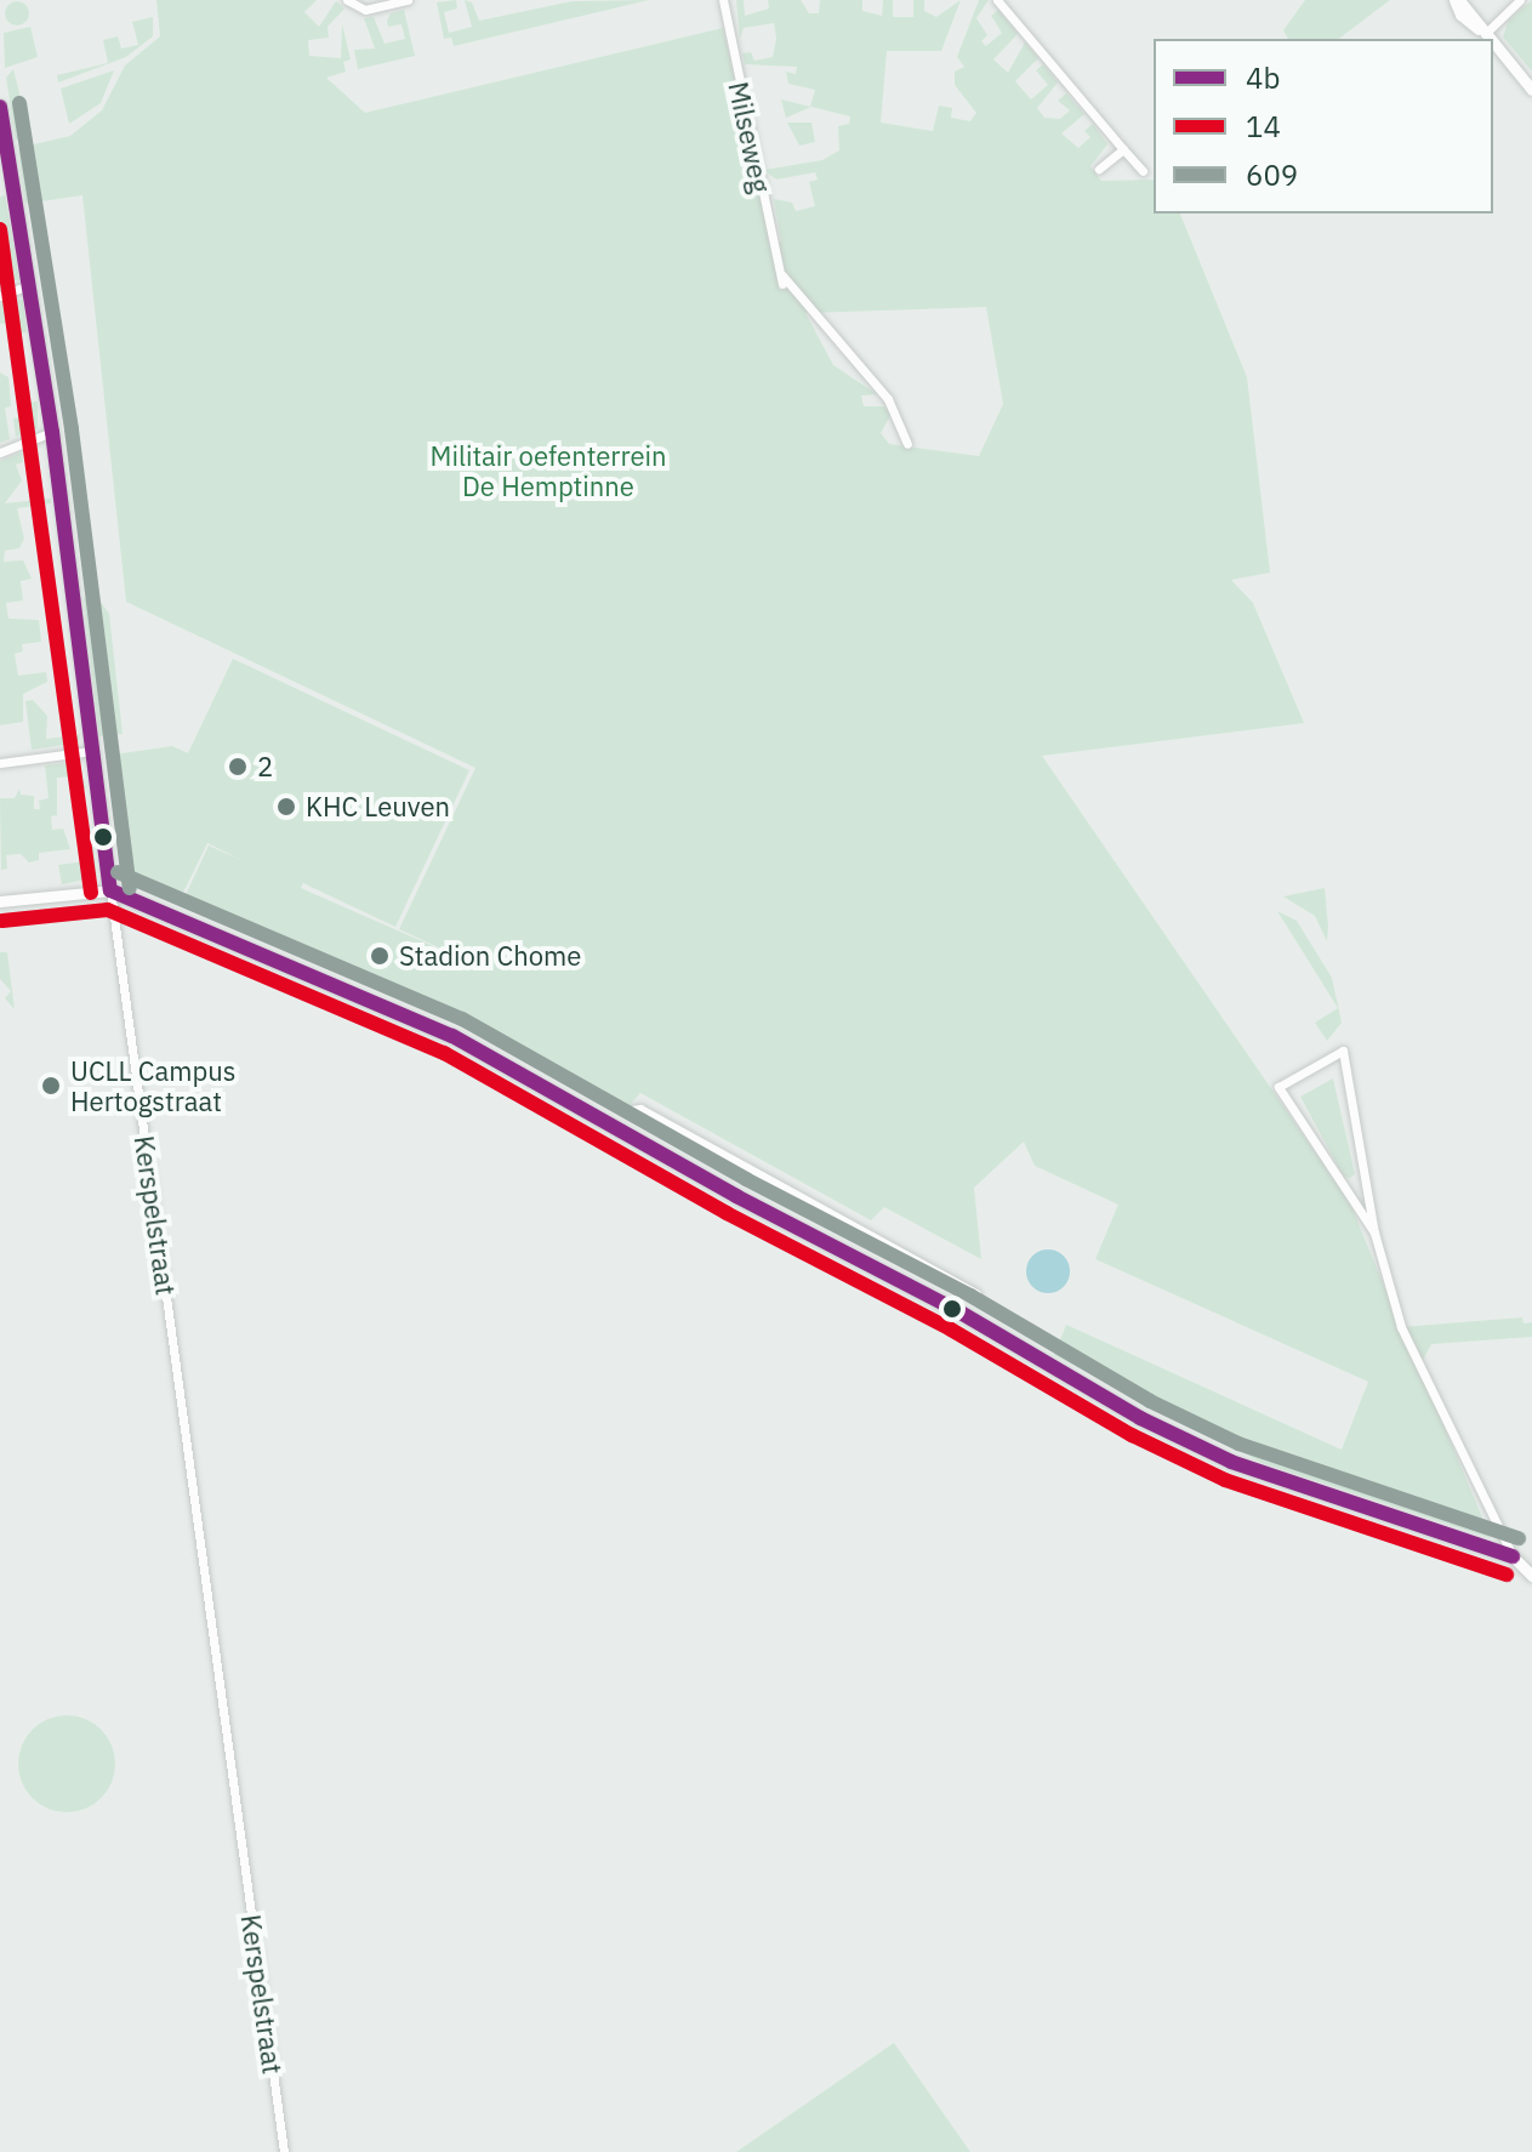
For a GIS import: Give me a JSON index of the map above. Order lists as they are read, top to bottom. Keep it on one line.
{"streets":{"street":["Milseweg","Kerspelstraat"]},"parks":["Militair oefenterrein De Hemptinne"],"places":["2","KHC Leuven","Stadion Chome","UCLL Campus Hertogstraat"],"lines":["transit line 609","transit line 4b","transit line 14"],"legend":["4b","14","609"]}
